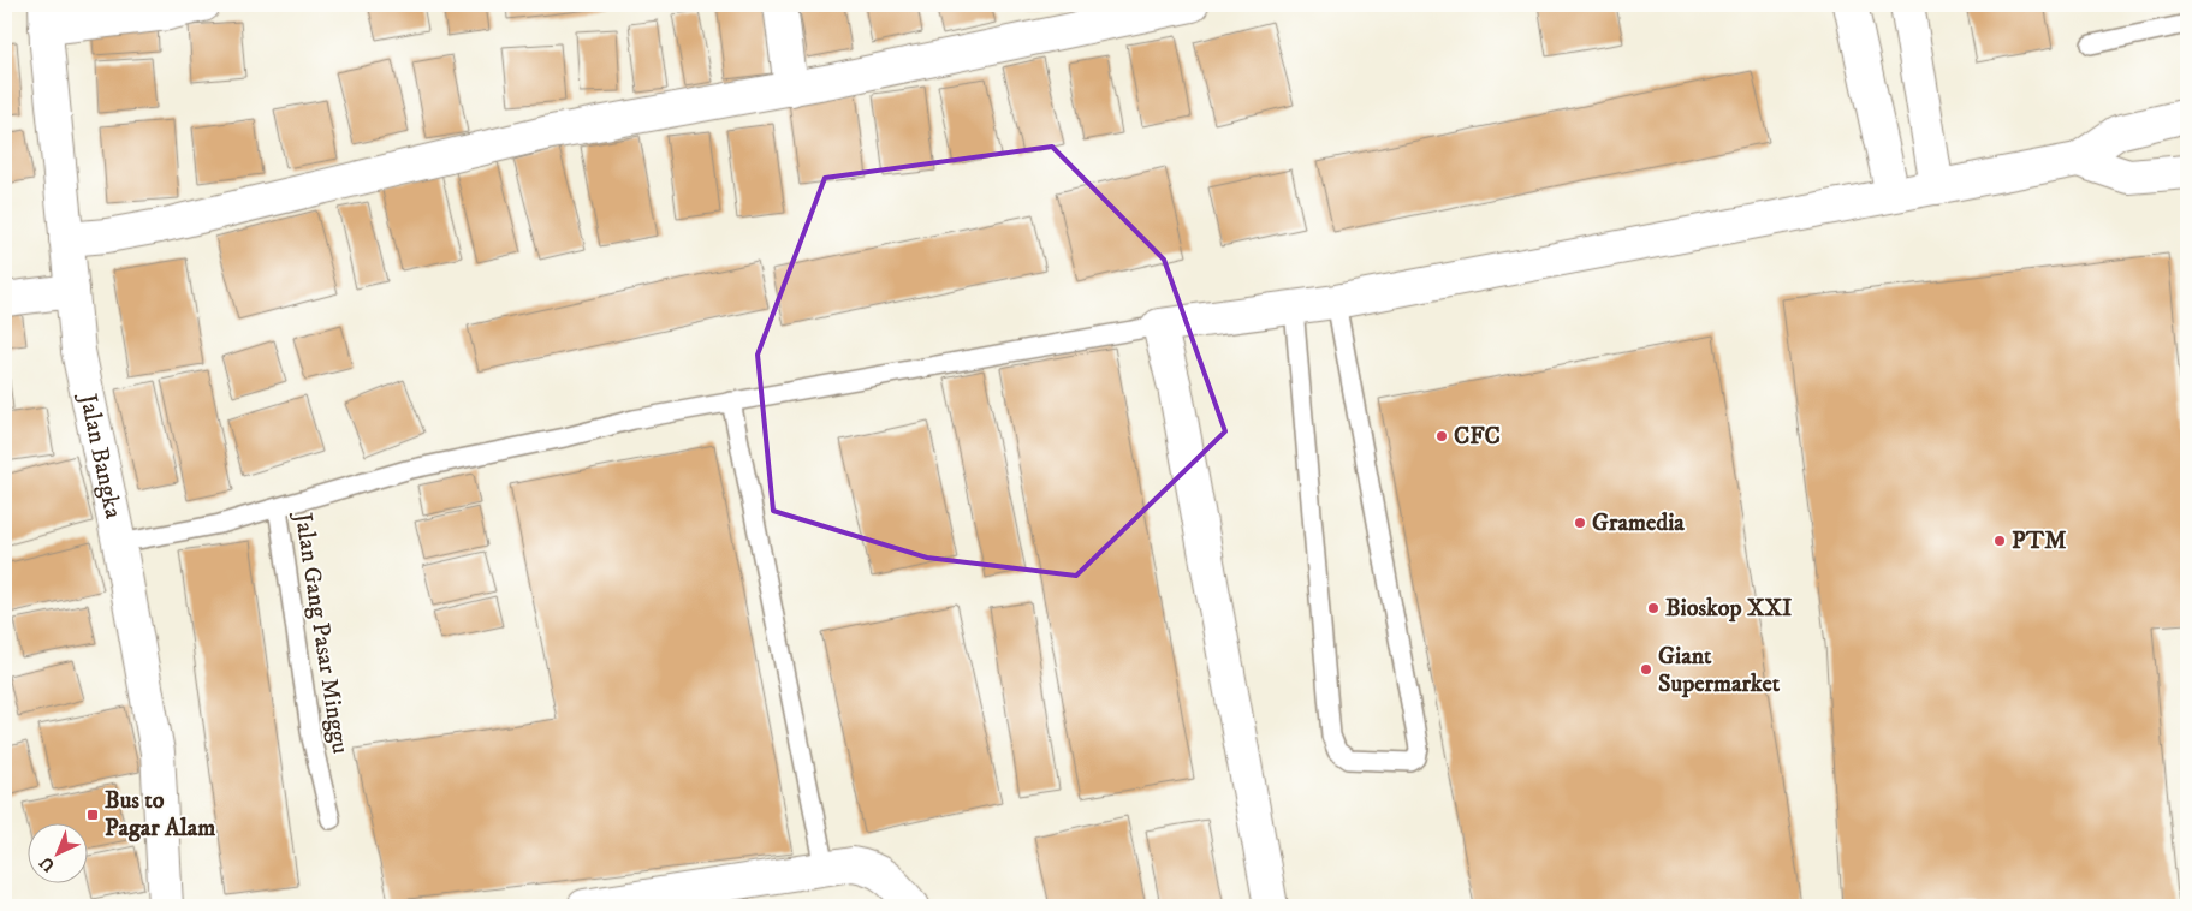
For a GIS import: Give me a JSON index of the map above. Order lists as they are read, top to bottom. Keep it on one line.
{"streets":{"street":["Jalan Bangka"],"lane":["Jalan Gang Pasar Minggu"]},"crossings":[["Jalan Bangka","Jalan Gang Pasar Minggu"]],"places":{"other":["CFC","Gramedia","PTM","Bioskop XXI","Giant Supermarket"],"transit":["Bus to Pagar Alam"]},"north":"bottom left"}
